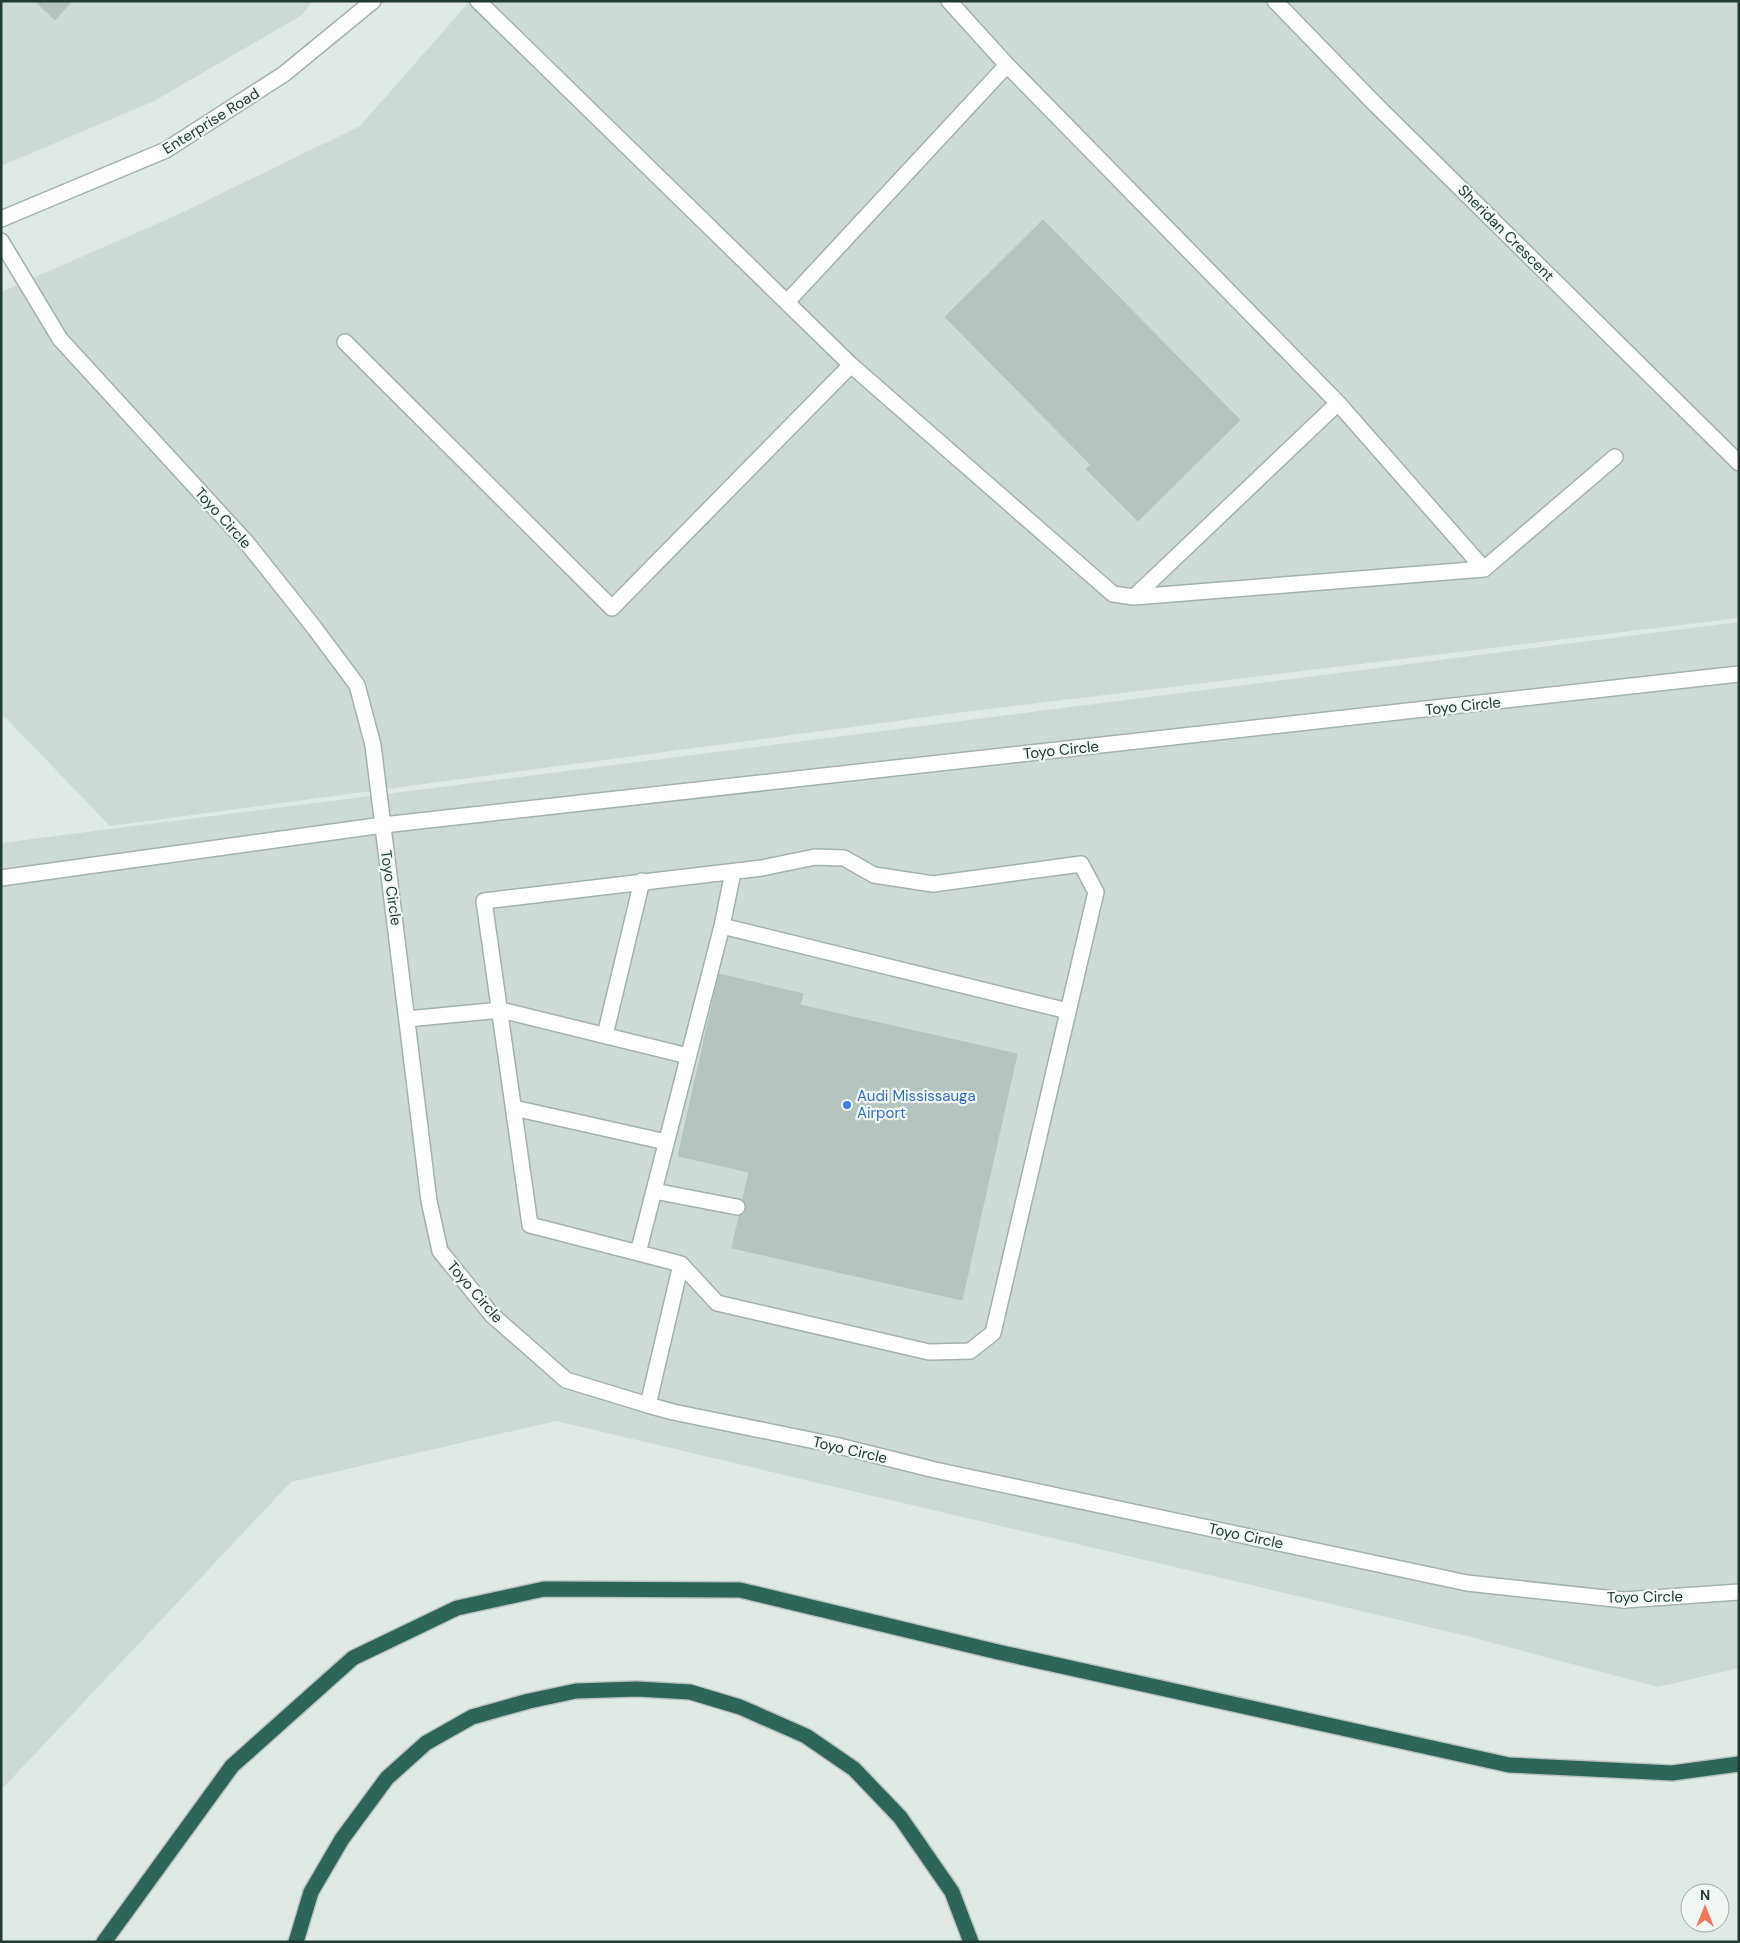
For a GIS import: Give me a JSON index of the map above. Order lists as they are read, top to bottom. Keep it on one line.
{"streets":{"street":["Enterprise Road","Sheridan Crescent","Toyo Circle"]},"places":["Audi Mississauga Airport"],"north":"top"}
